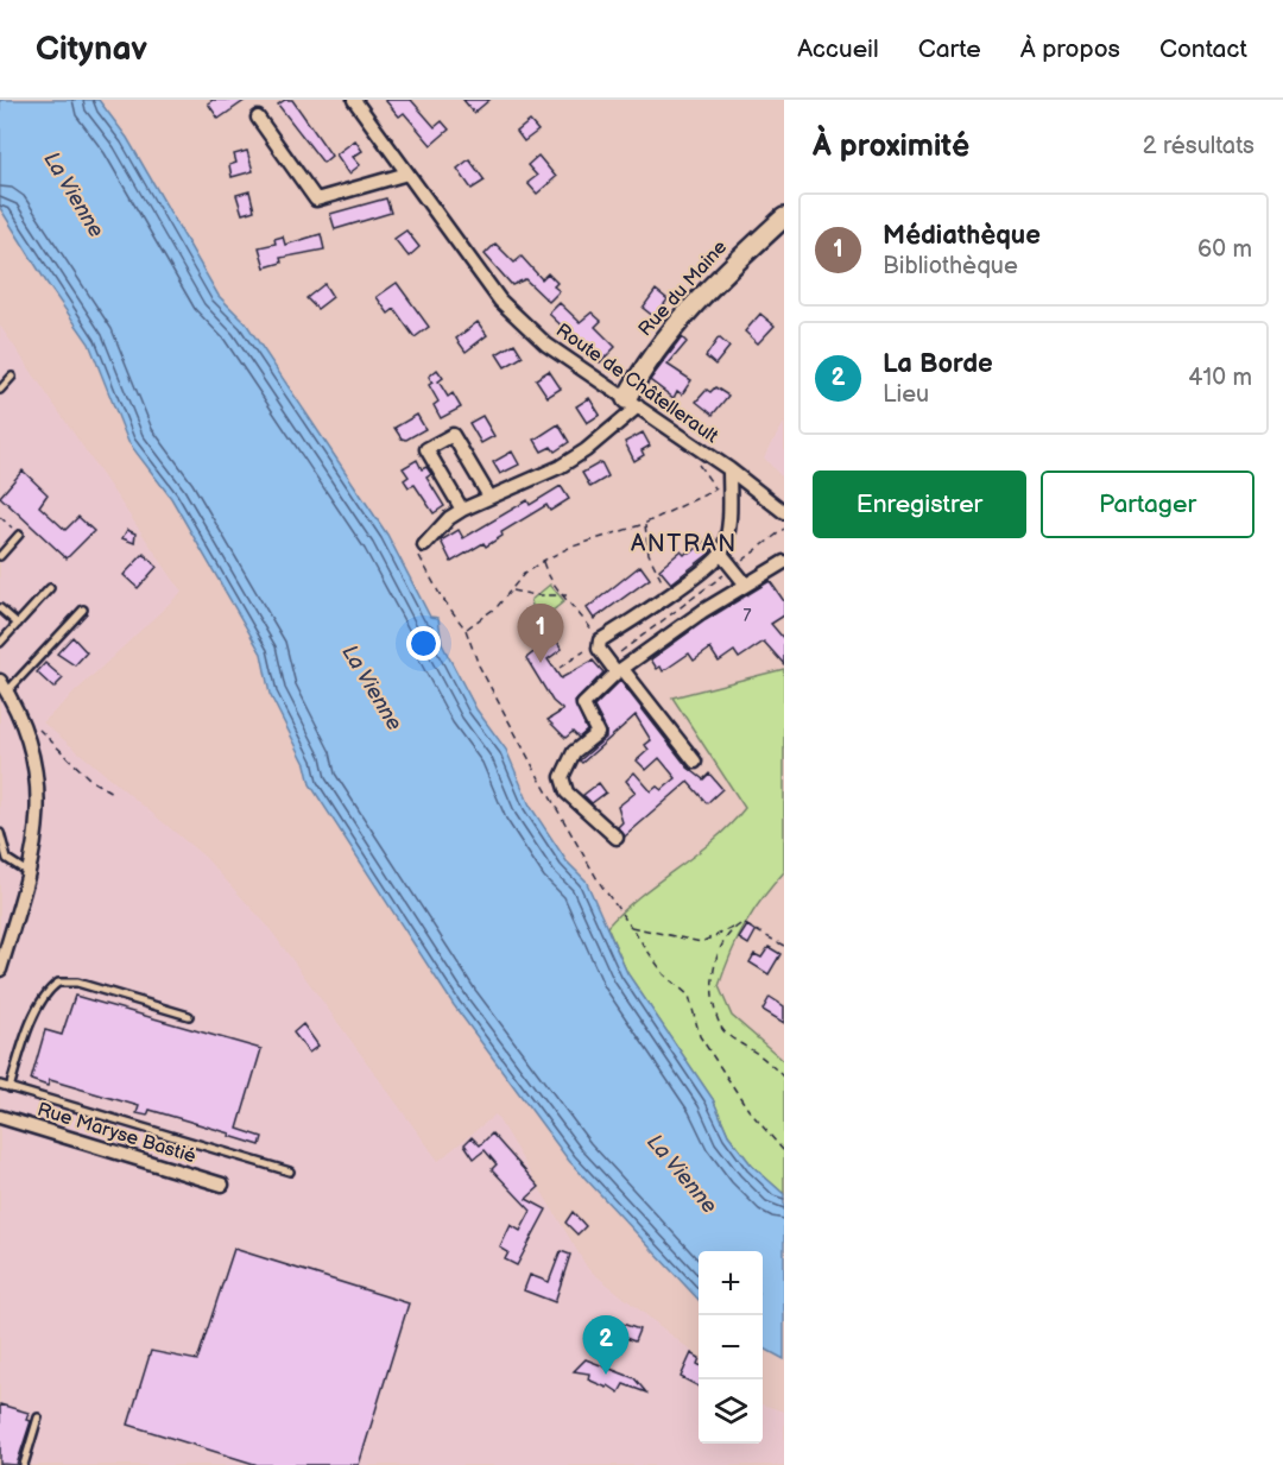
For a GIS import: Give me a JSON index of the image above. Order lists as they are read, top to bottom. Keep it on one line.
{"streets":{"street":["Rue du Maine","Route de Châtellerault","Rue Maryse Bastié"]},"crossings":[["Rue du Maine","Route de Châtellerault"]],"districts":["ANTRAN"],"water":["La Vienne"],"house_numbers":["7"],"page":{"header":"Citynav","nav":["Accueil","Carte","À propos","Contact"],"heading":["À proximité","2 résultats"],"list":[{"mark":"1","name":"Médiathèque","note":"Bibliothèque","value":"60 m"},{"mark":"2","name":"La Borde","note":"Lieu","value":"410 m"}],"buttons":["Enregistrer","Partager"],"pins":["1","2"],"map_buttons":["+","−"]}}
